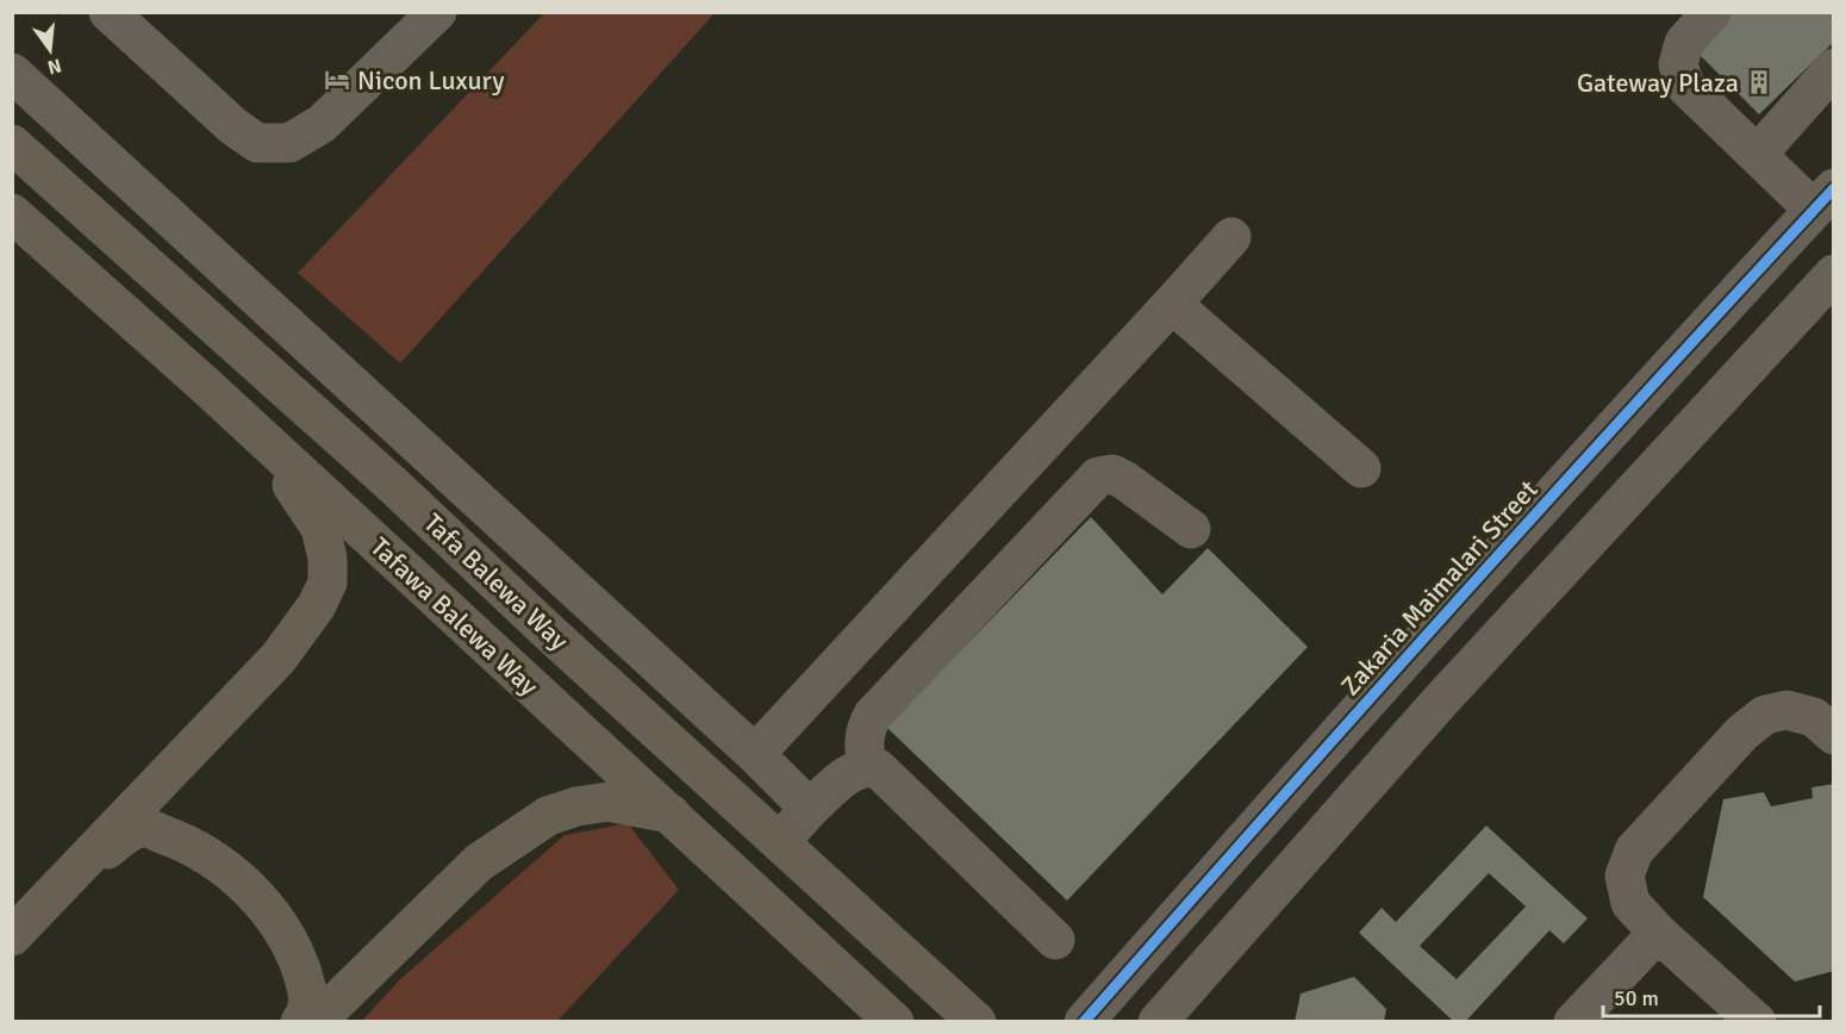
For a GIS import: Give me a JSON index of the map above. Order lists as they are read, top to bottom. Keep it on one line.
{"streets":{"main road":["Tafa Balewa Way","Tafawa Balewa Way"],"street":["Zakaria Maimalari Street"]},"places":{"hotel":["Nicon Luxury"],"building":["Gateway Plaza"]},"scale_bar":"50 m","north":"bottom"}
